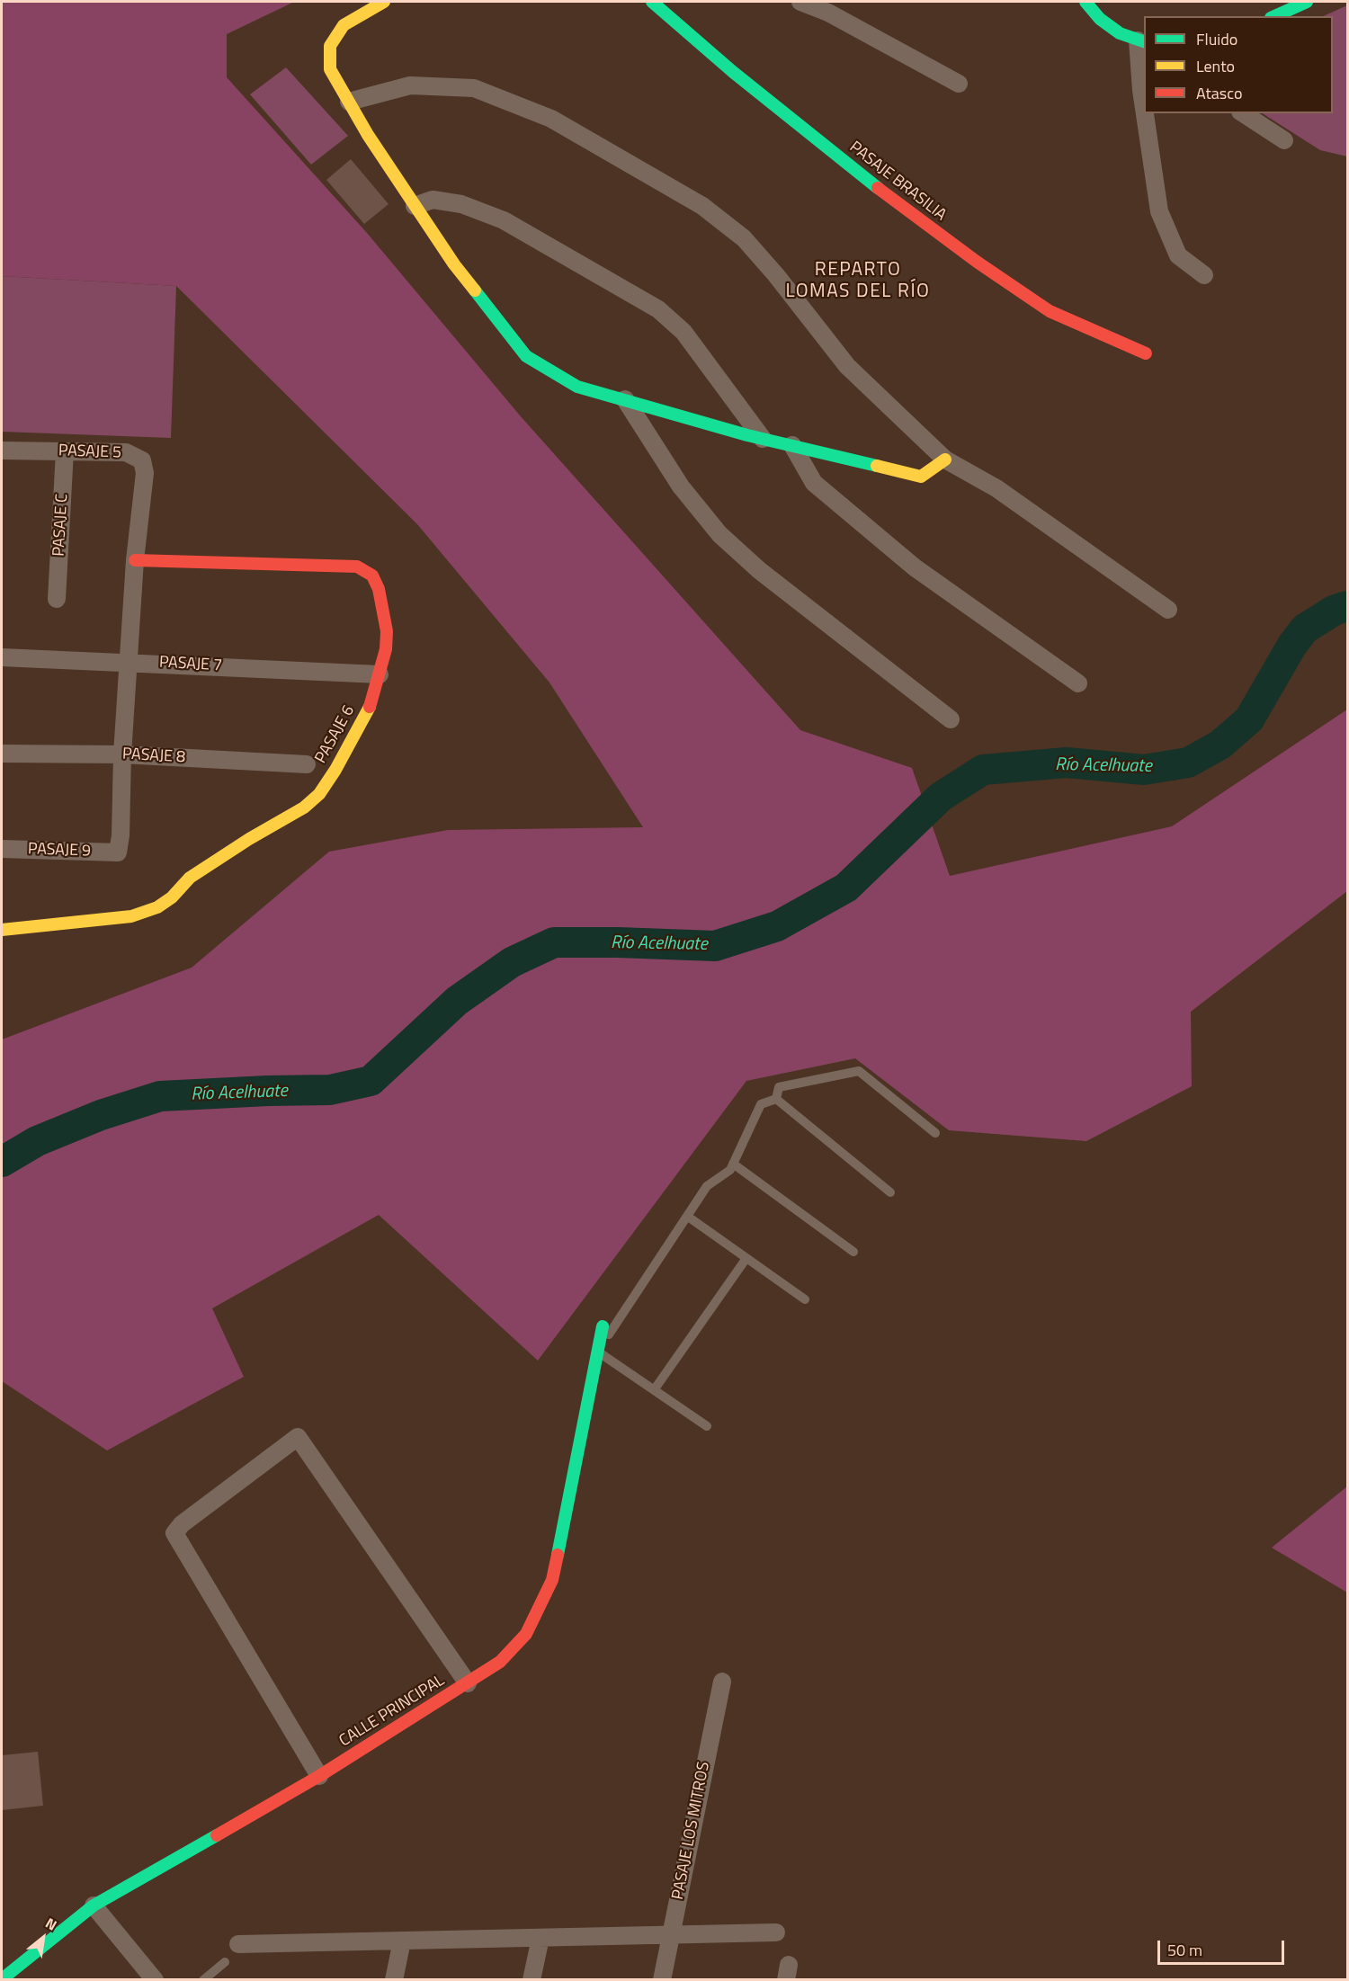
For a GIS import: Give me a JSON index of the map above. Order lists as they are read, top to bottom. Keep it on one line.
{"streets":{"street":["PASAJE BRASILIA","PASAJE 5","PASAJE C","PASAJE 7","PASAJE 6","PASAJE 8","PASAJE 9","CALLE PRINCIPAL","PASAJE LOS MITROS"]},"crossings":[["PASAJE 5","PASAJE C"],["PASAJE 5","PASAJE 6"],["PASAJE 7","PASAJE 6"],["PASAJE 8","PASAJE 9"]],"districts":["REPARTO LOMAS DEL RÍO"],"water":["Río Acelhuate"],"legend":["Fluido","Lento","Atasco"],"scale_bar":"50 m","north":"top right"}
